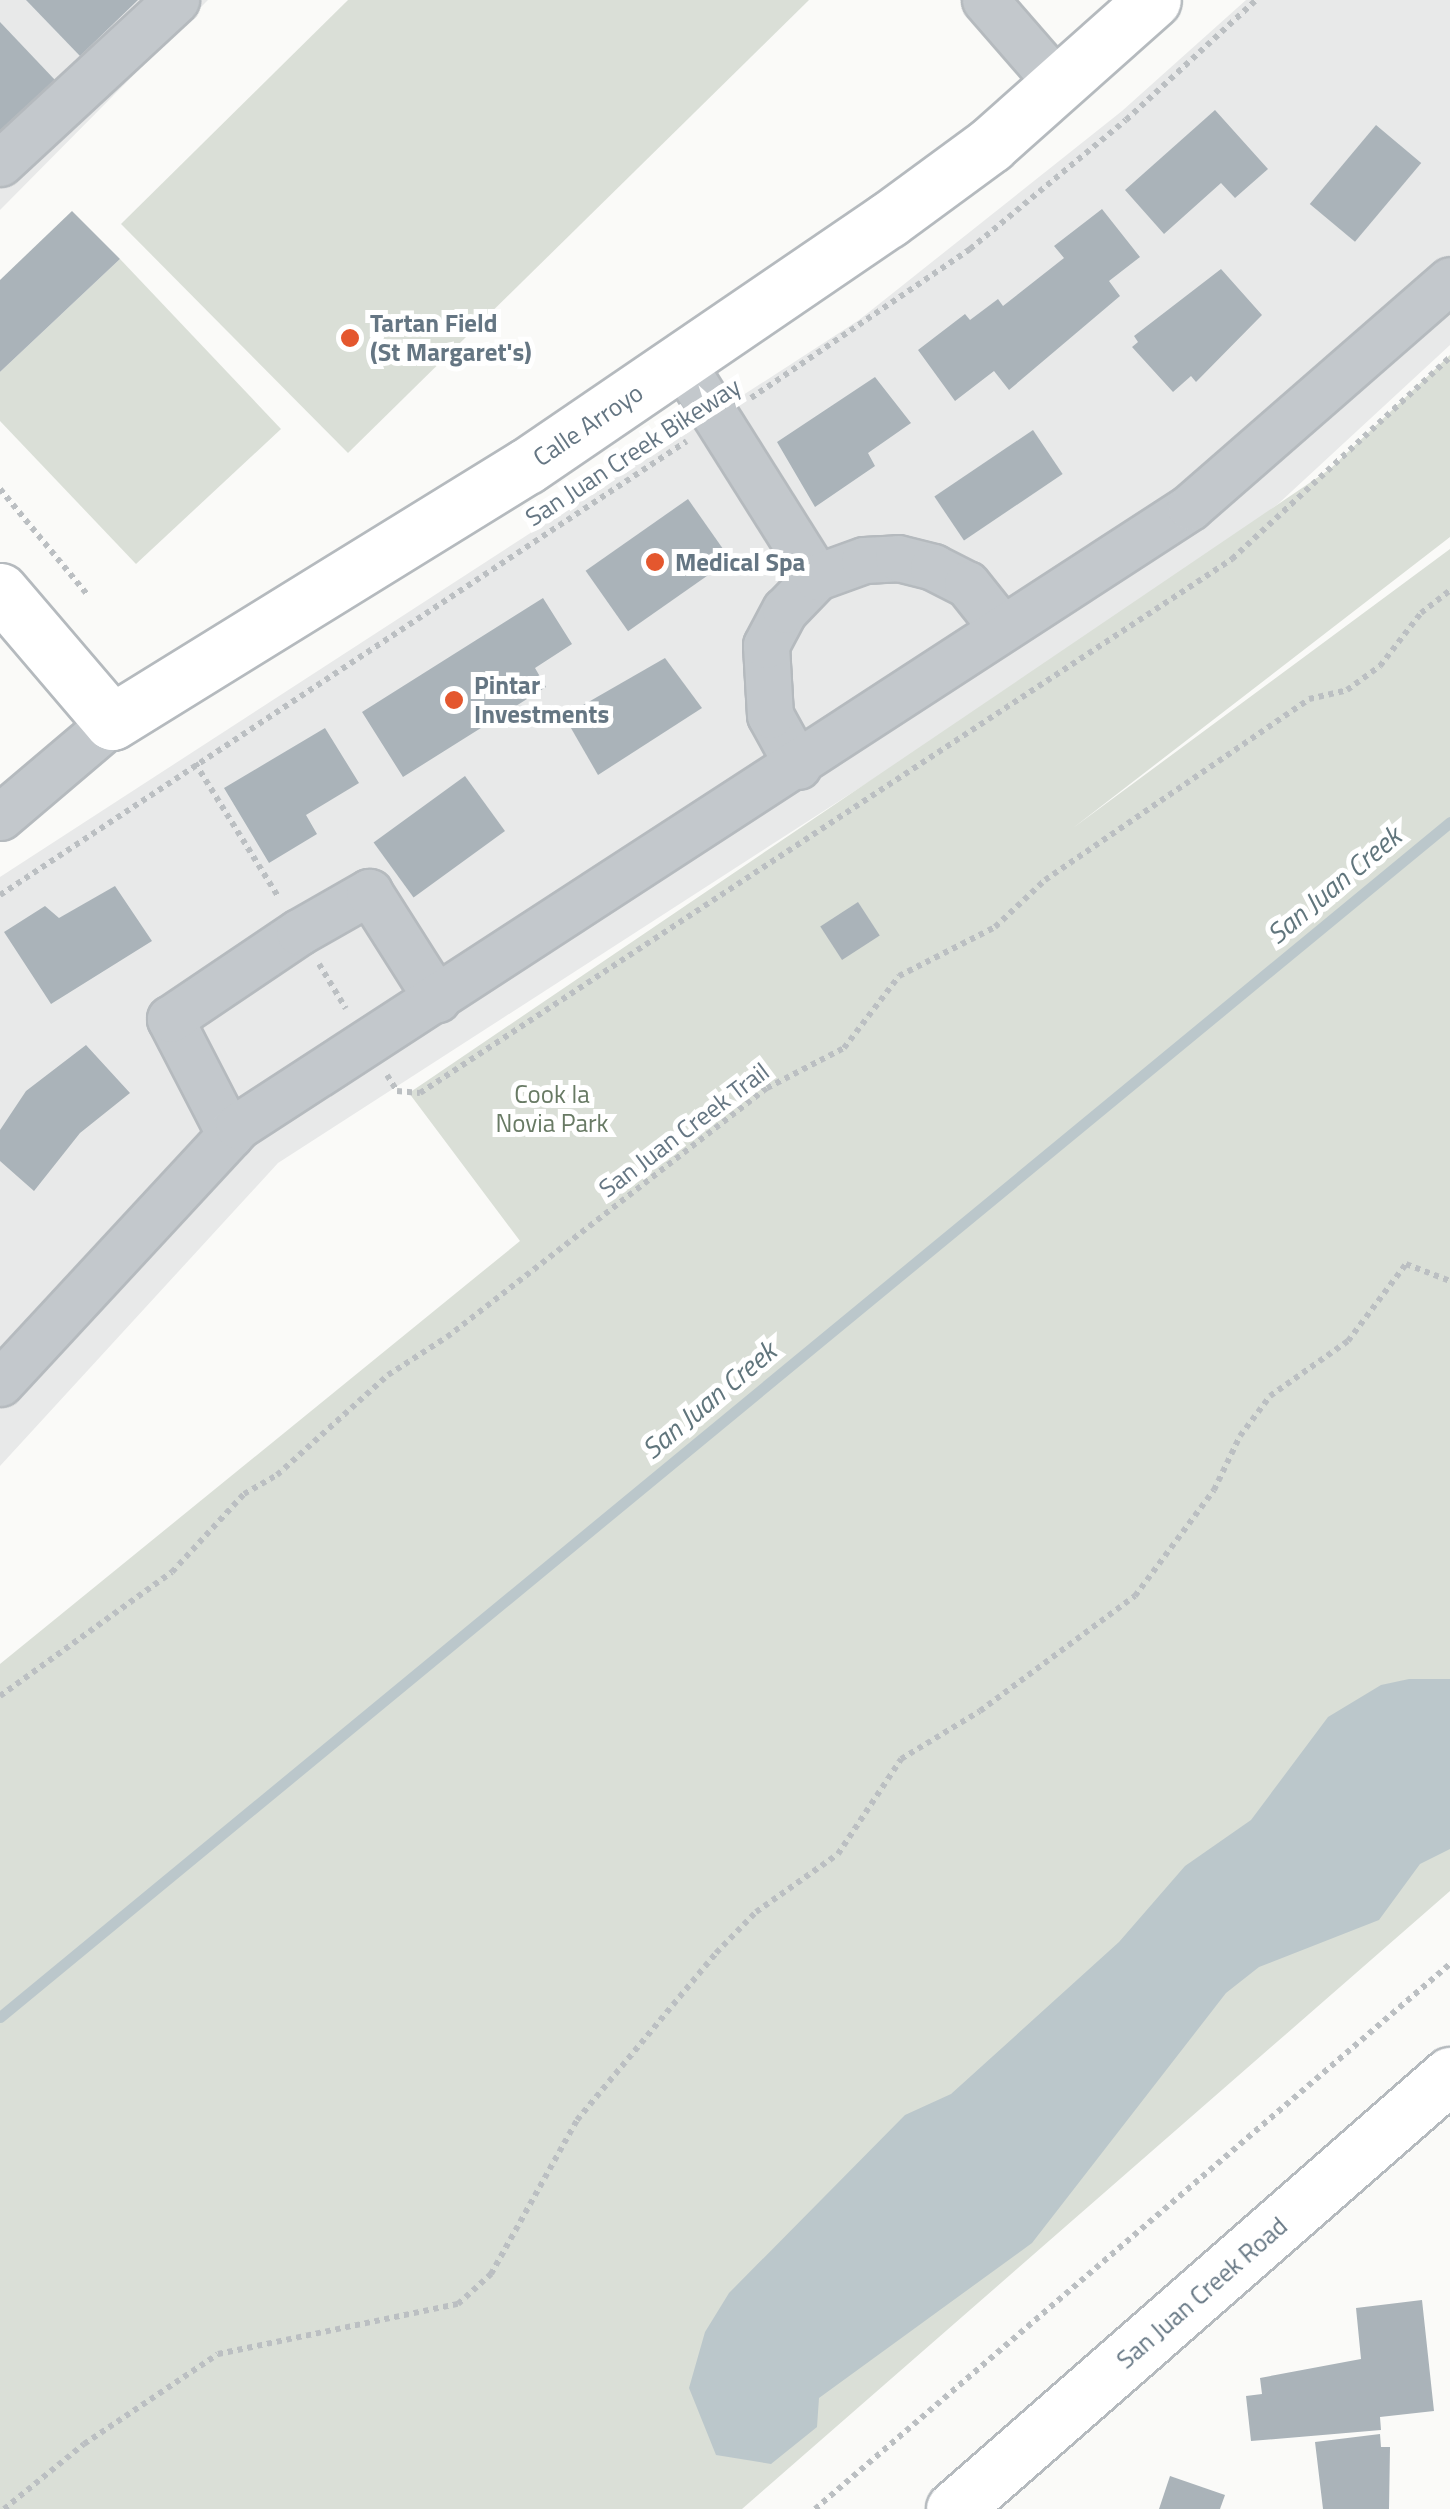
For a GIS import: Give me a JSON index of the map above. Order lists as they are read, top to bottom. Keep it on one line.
{"streets":{"main road":["Calle Arroyo","San Juan Creek Road"],"path":["San Juan Creek Bikeway","San Juan Creek Trail"]},"water":["San Juan Creek"],"parks":["Cook la Novia Park"],"places":["Tartan Field (St Margaret's)","Medical Spa","Pintar Investments"]}
